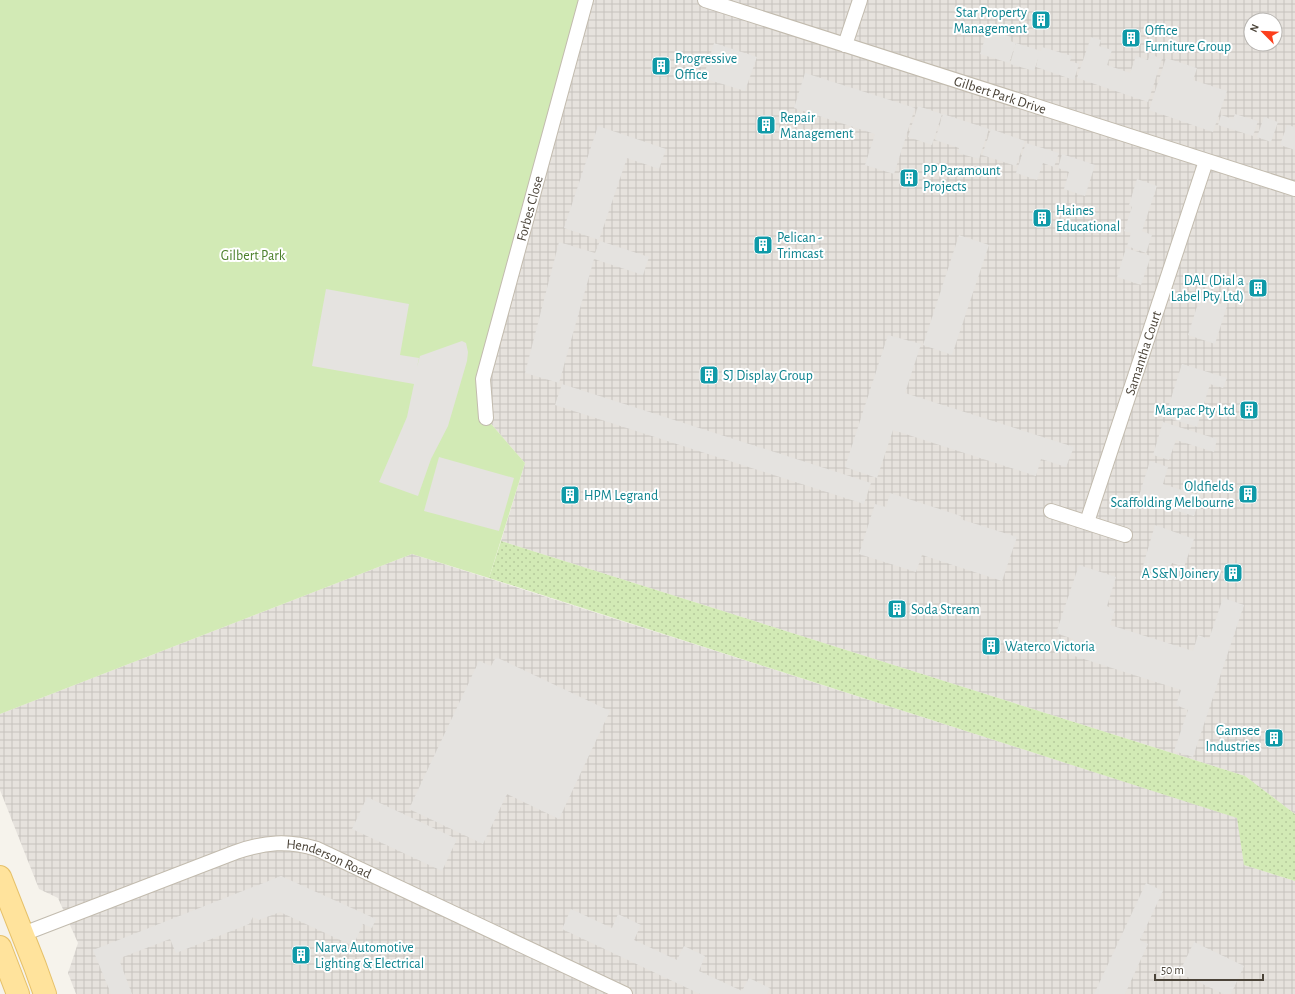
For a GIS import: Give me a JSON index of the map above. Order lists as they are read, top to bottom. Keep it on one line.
{"streets":{"street":["Gilbert Park Drive","Forbes Close","Samantha Court","Henderson Road"]},"crossings":[["Gilbert Park Drive","Samantha Court"]],"parks":["Gilbert Park"],"places":{"building":["Star Property Management","Office Furniture Group","Progressive Office","Repair Management","PP Paramount Projects","Haines Educational","Pelican - Trimcast","DAL (Dial a Label Pty Ltd)","SJ Display Group","Marpac Pty Ltd","Oldfields Scaffolding Melbourne","HPM Legrand","A S&N Joinery","Soda Stream","Waterco Victoria","Gamsee Industries","Narva Automotive Lighting & Electrical"]},"scale_bar":"50 m","north":"top left"}
